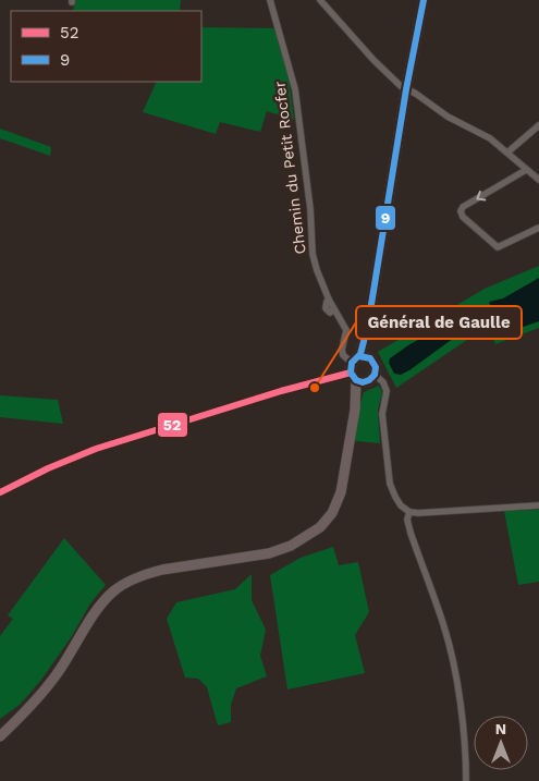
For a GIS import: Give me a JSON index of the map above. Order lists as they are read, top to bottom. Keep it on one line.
{"streets":{"street":["Chemin du Petit Rocfer"]},"places":["Général de Gaulle"],"lines":["transit line 9","transit line 52"],"legend":["52","9"],"north":"top"}
